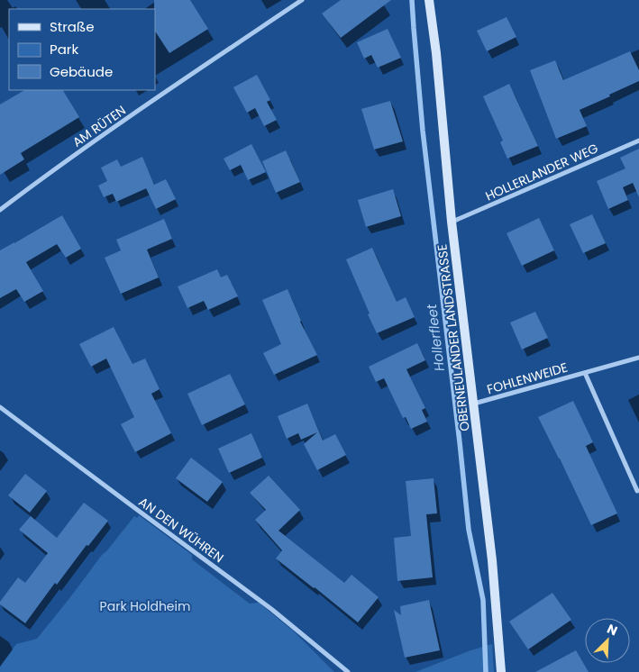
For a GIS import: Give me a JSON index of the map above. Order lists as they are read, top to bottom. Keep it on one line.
{"streets":{"street":["AM RÜTEN","HOLLERLANDER WEG","OBERNEULANDER LANDSTRASSE","FOHLENWEIDE","AN DEN WÜHREN"]},"crossings":[["HOLLERLANDER WEG","OBERNEULANDER LANDSTRASSE"],["OBERNEULANDER LANDSTRASSE","FOHLENWEIDE"]],"water":["Hollerfleet"],"parks":["Park Holdheim"],"legend":["Straße","Park","Gebäude"],"north":"top right"}
